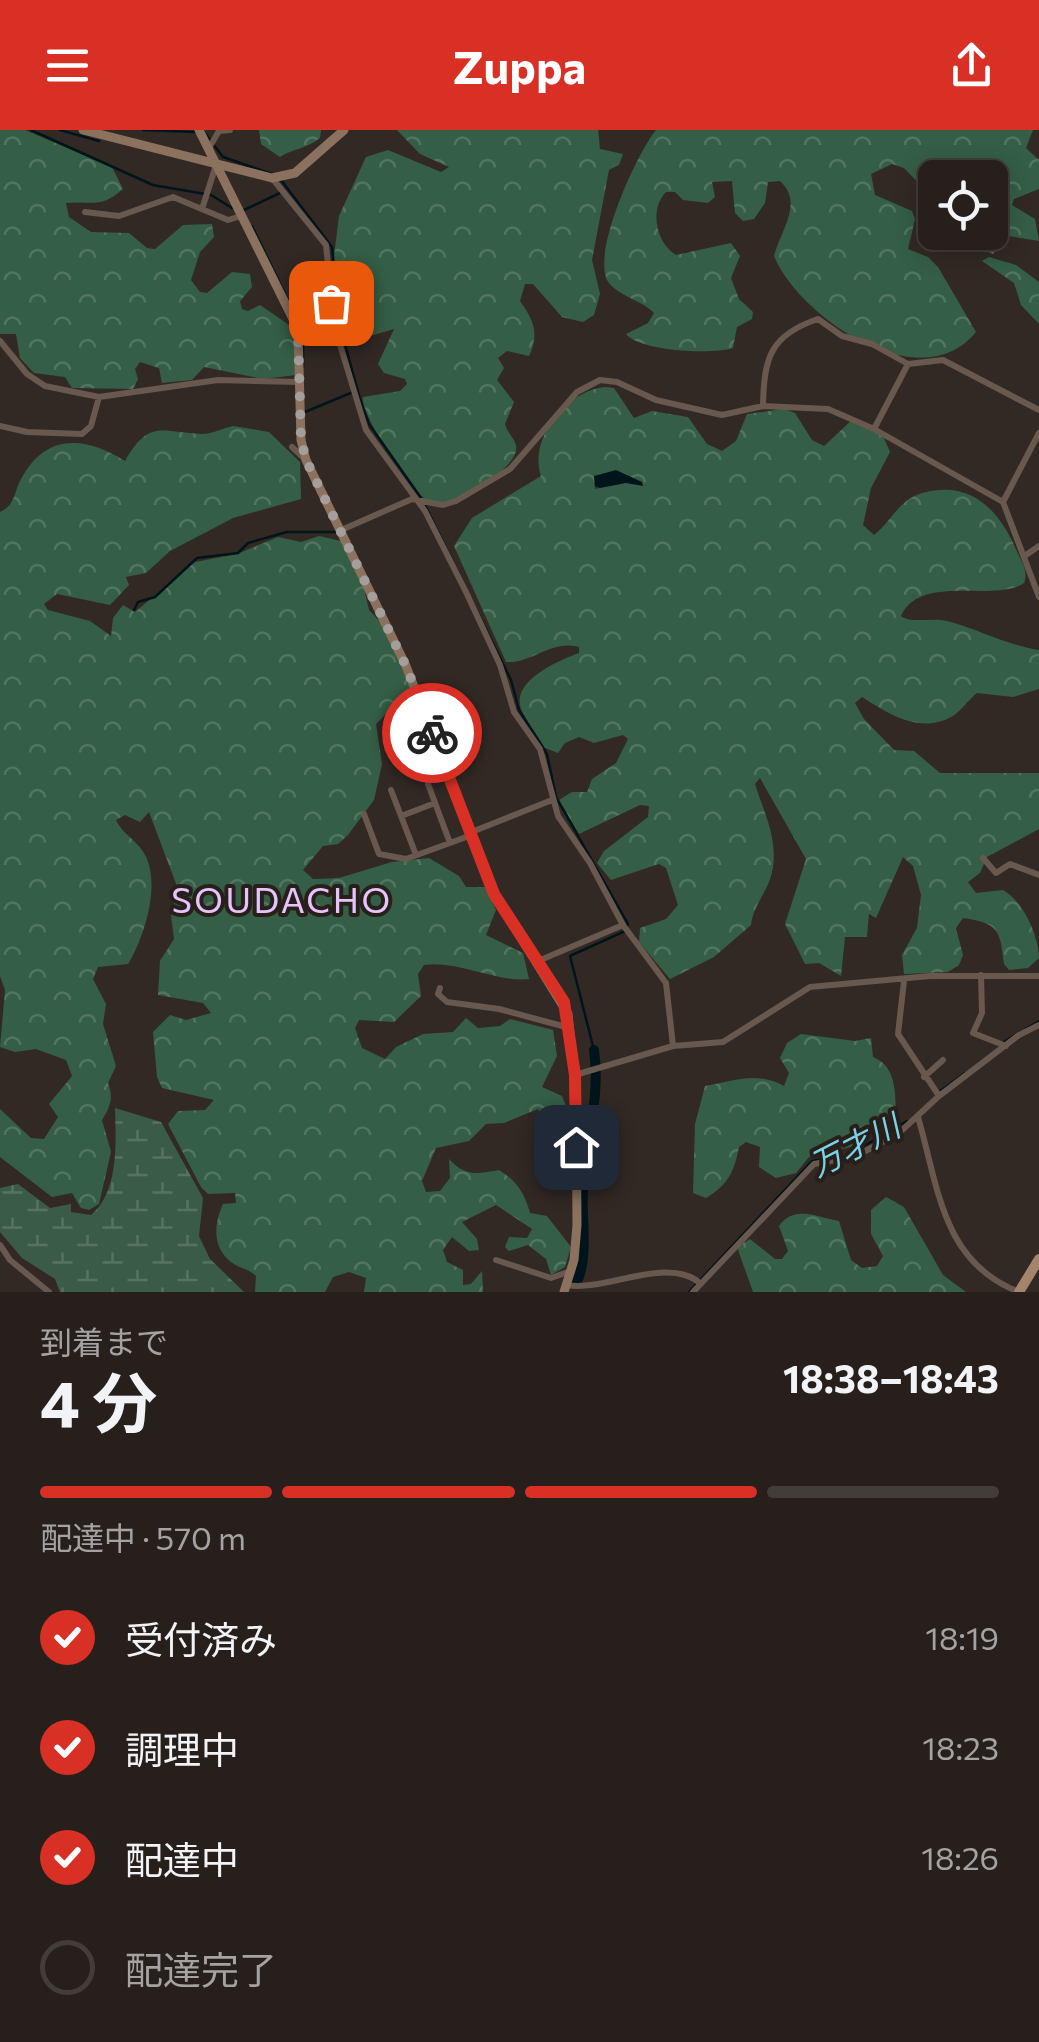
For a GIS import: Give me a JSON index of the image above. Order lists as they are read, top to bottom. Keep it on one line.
{"districts":["SOUDACHO"],"water":["万才川"],"page":{"header":"Zuppa","heading":["4 分","到着まで","18:38–18:43"],"bar":"配達中 · 570 m","list":[["受付済み","18:19"],["調理中","18:23"],["配達中","18:26"],"配達完了"]}}
